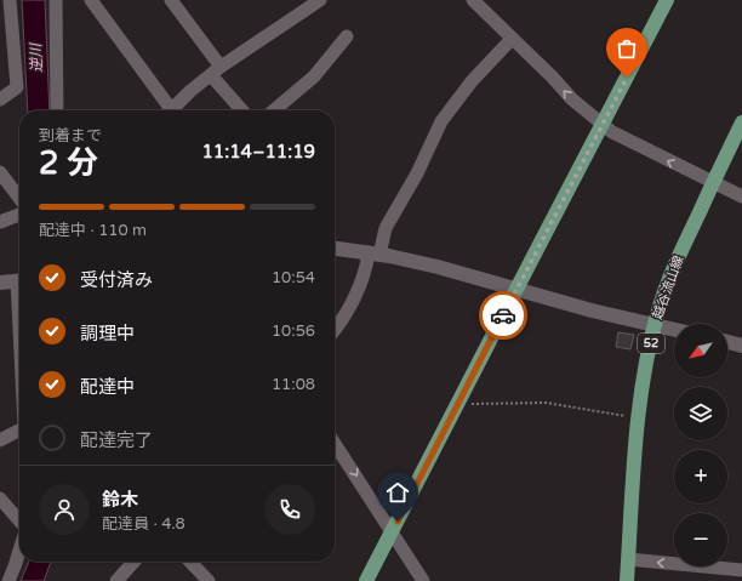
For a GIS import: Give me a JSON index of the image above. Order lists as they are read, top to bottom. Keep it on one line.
{"streets":{"main road":["越谷流山線","52"]},"water":["逆川"],"north":"bottom left","page":{"heading":["2 分","到着まで","11:14–11:19"],"panel":["鈴木","配達員 · 4.8"],"bar":"配達中 · 110 m","list":[["受付済み","10:54"],["調理中","10:56"],["配達中","11:08"],"配達完了"],"map_buttons":["+","−"]}}
